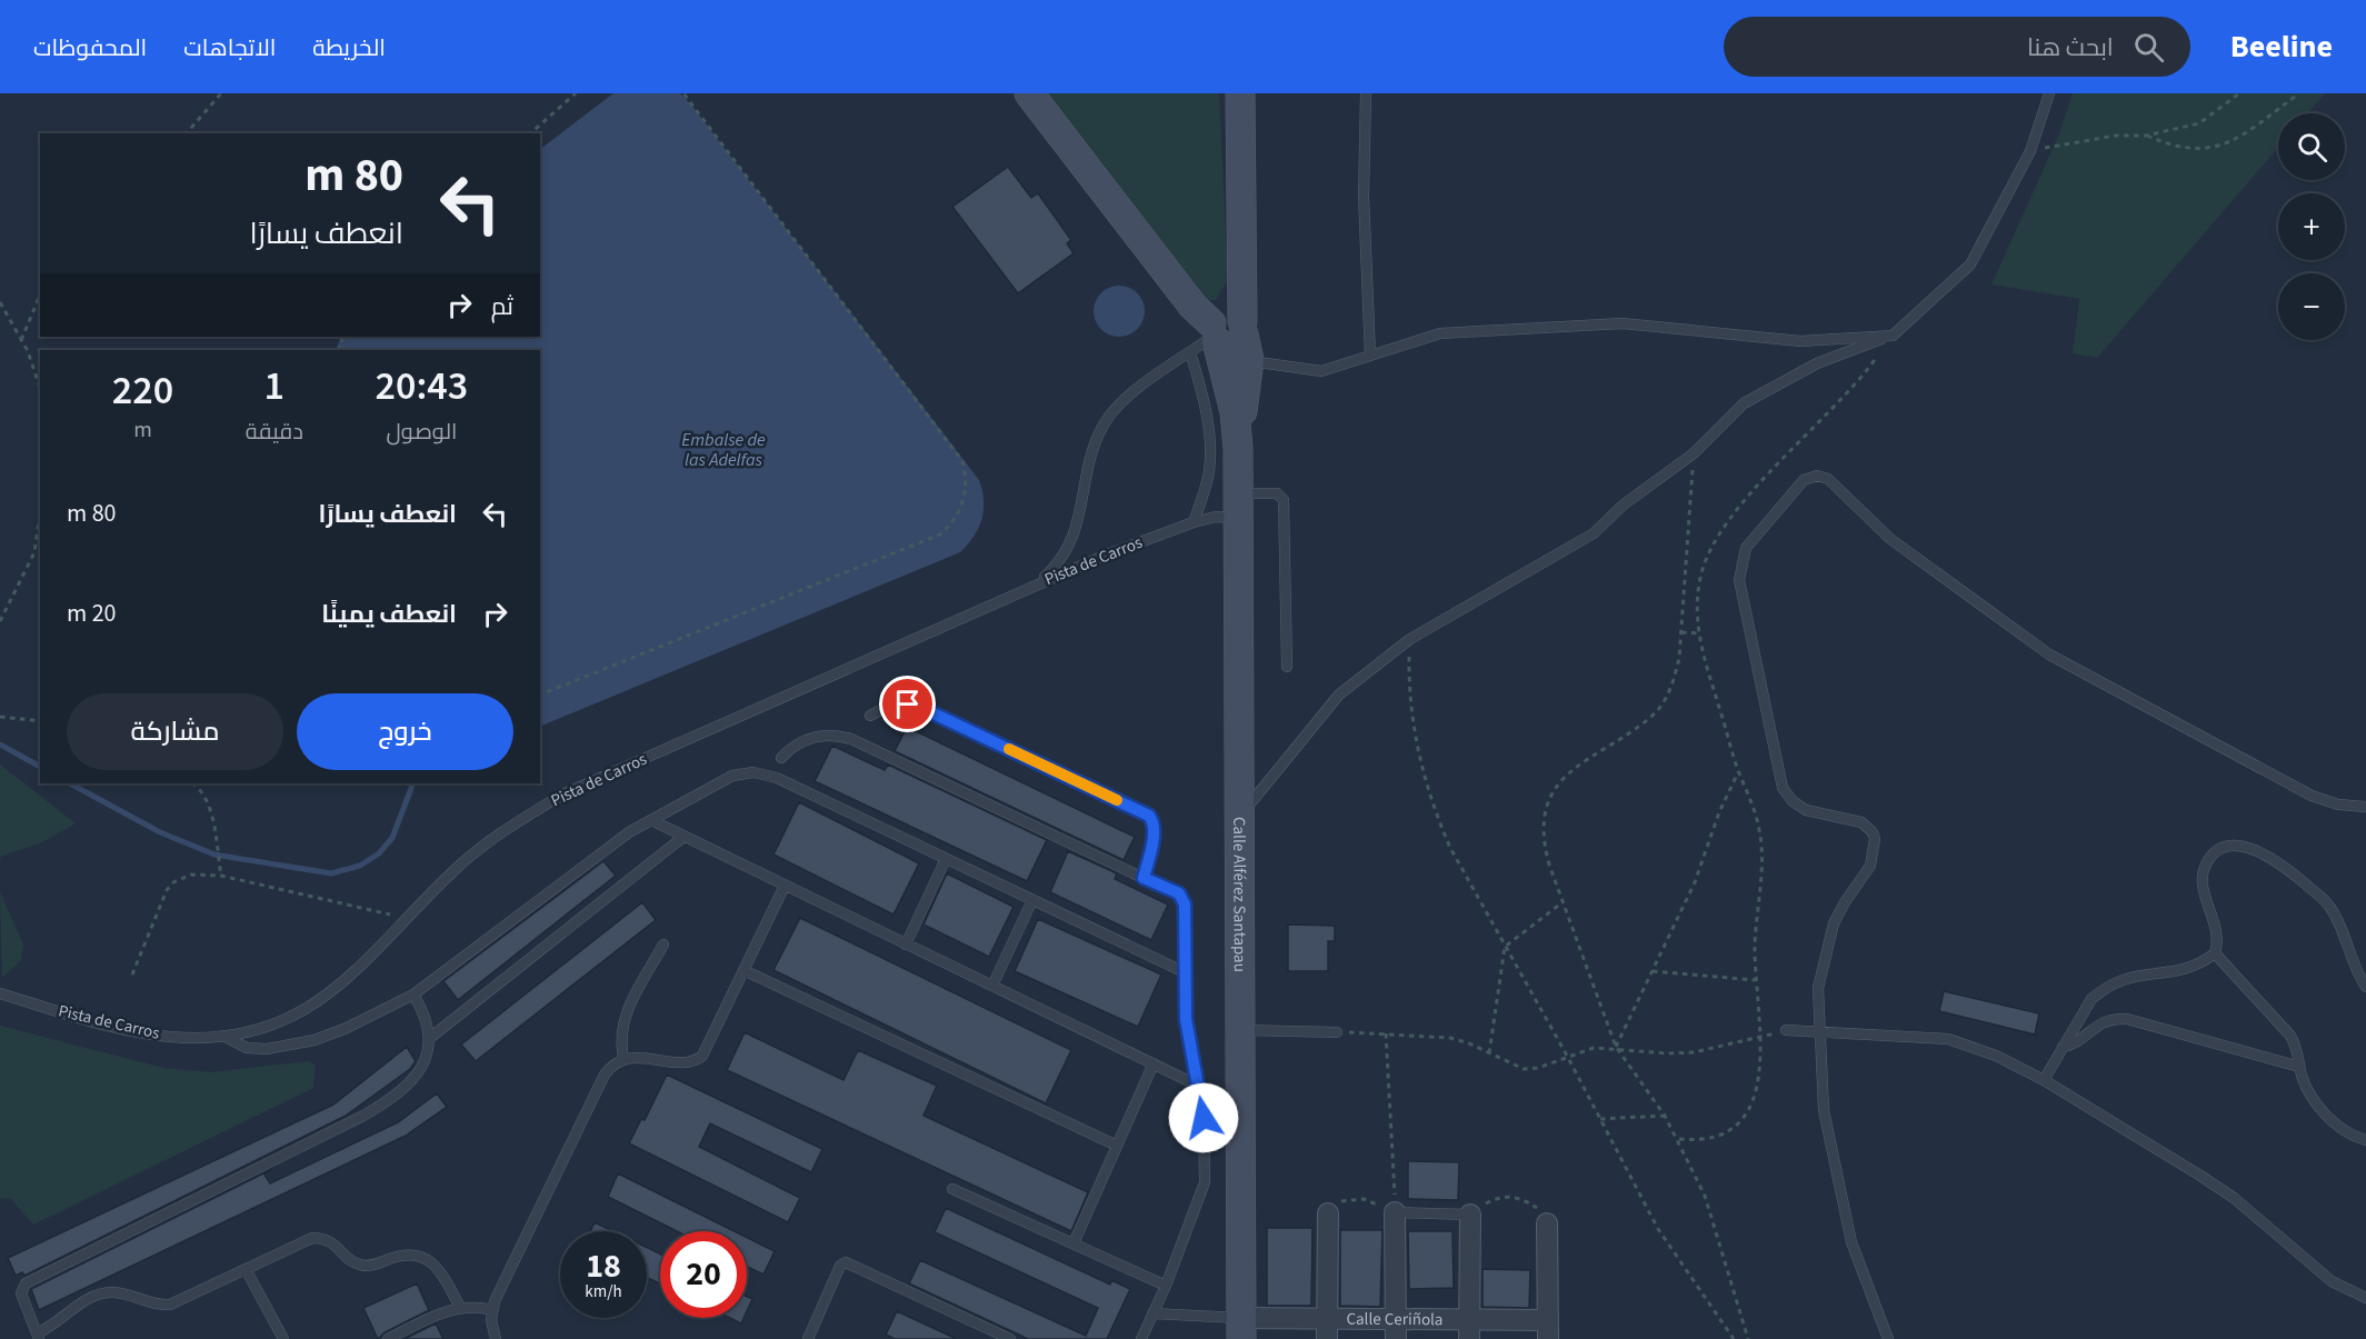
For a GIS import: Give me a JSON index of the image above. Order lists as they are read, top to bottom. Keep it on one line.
{"streets":{"main road":["Calle Alférez Santapau"],"street":["Calle Ceriñola"],"lane":["Pista de Carros"]},"crossings":[["Pista de Carros","Calle Alférez Santapau"],["Calle Alférez Santapau","Calle Ceriñola"]],"water":["Embalse de las Adelfas"],"page":{"header":"Beeline","search":"ابحث هنا","nav":["الخريطة","الاتجاهات","المحفوظات"],"map_buttons":["+","−"],"turn":["80 m","انعطف يسارًا"],"then":"ثم","eta":["20:43","الوصول","1","دقيقة","220","m"],"list":[{"name":"انعطف يسارًا","value":"80 m"},{"name":"انعطف يمينًا","value":"20 m"}],"buttons":["خروج","مشاركة"],"speed":"18 km/h","limit":"20"}}
